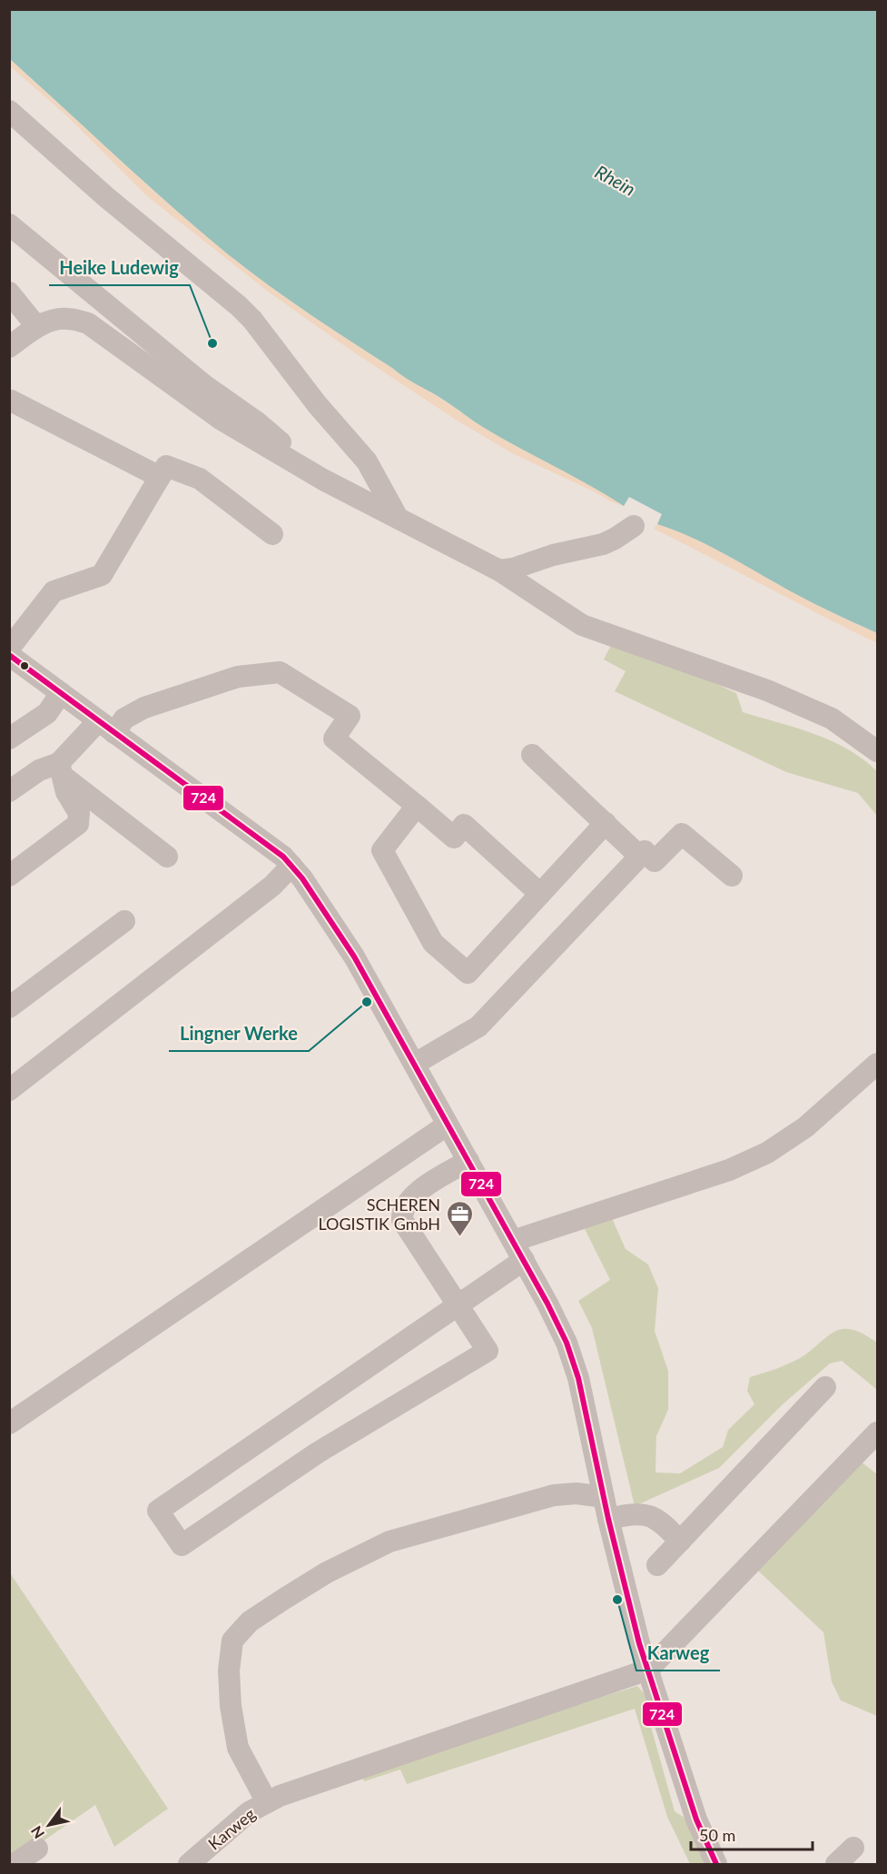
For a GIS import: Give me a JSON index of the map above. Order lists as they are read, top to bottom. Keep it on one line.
{"streets":{"street":["Karweg"]},"water":["Rhein"],"places":{"other":["Heike Ludewig","Lingner Werke","Karweg"],"office":["SCHEREN LOGISTIK GmbH"]},"lines":["transit line 724"],"scale_bar":"50 m","north":"bottom left"}
